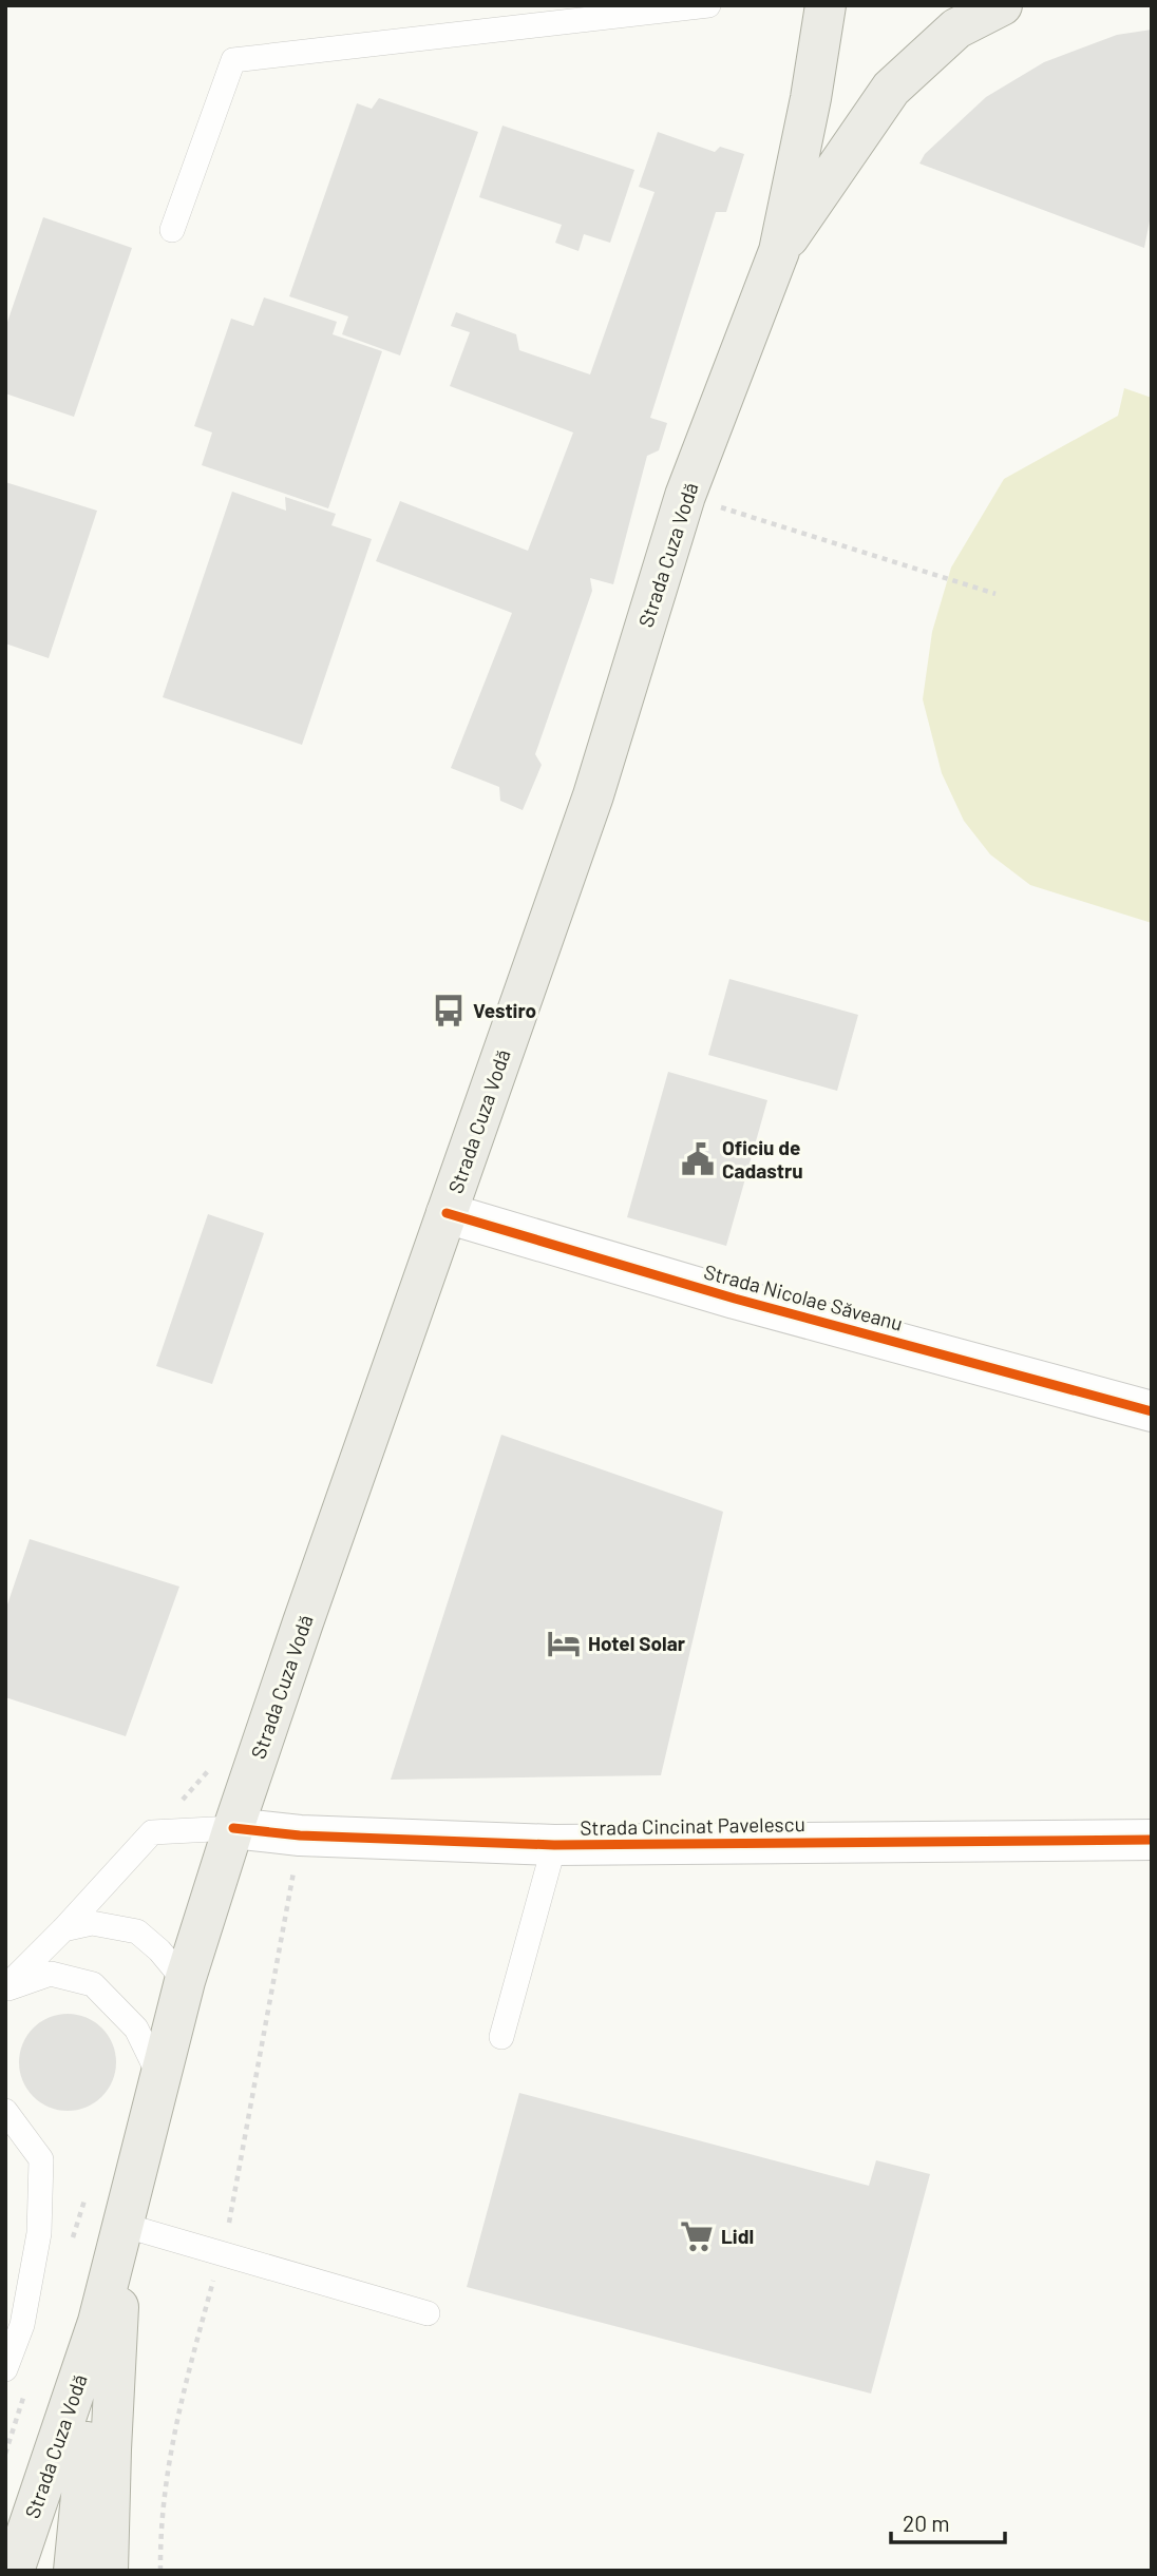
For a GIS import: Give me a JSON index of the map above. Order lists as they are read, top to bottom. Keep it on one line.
{"streets":{"main road":["Strada Cuza Vodă"],"street":["Strada Nicolae Săveanu","Strada Cincinat Pavelescu"]},"crossings":[["Strada Cuza Vodă","Strada Nicolae Săveanu"],["Strada Cuza Vodă","Strada Cincinat Pavelescu"]],"places":{"bus stop":["Vestiro"],"public building":["Oficiu de Cadastru"],"hotel":["Hotel Solar"],"supermarket":["Lidl"]},"scale_bar":"20 m"}
